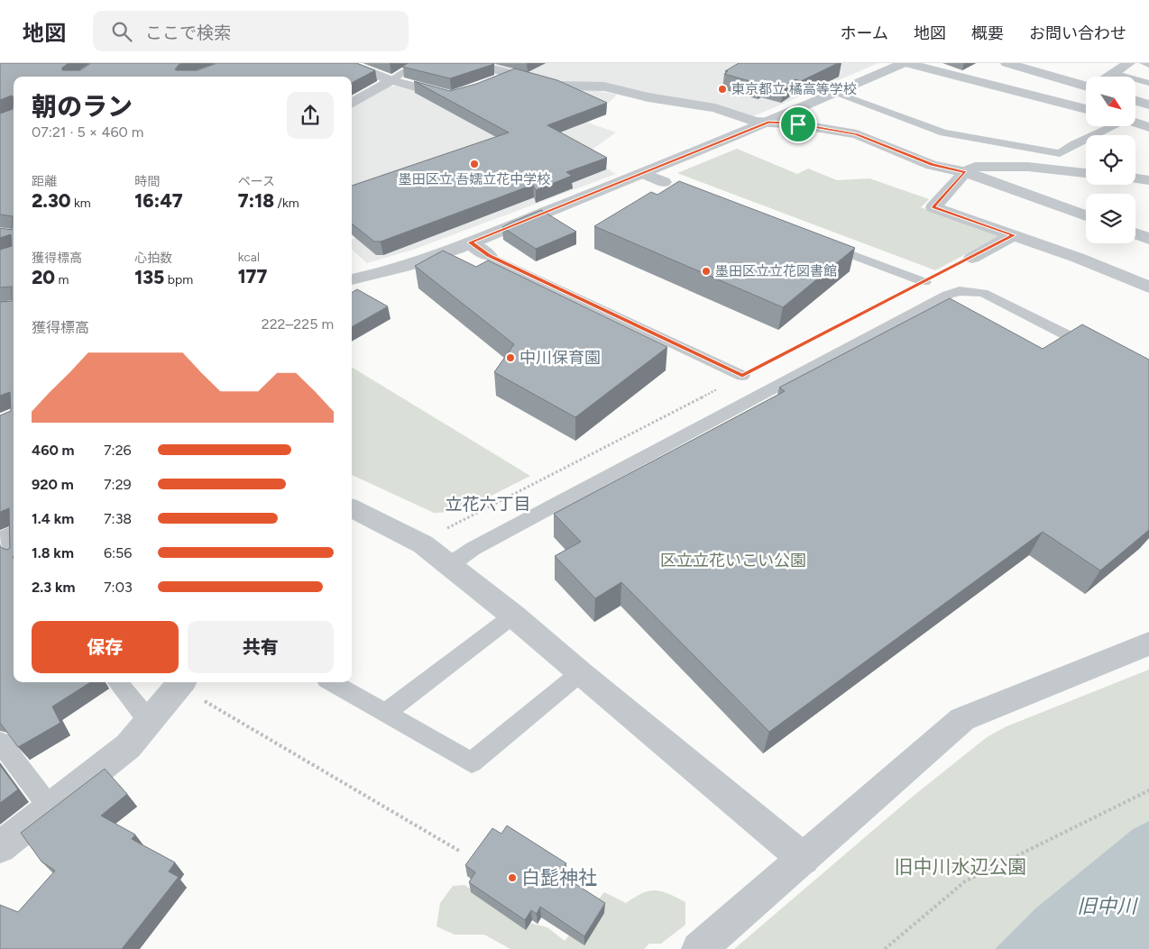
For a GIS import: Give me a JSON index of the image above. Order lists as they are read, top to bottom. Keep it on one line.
{"districts":["立花六丁目"],"water":["旧中川"],"parks":["区立立花いこい公園","旧中川水辺公園"],"places":["東京都立 橘高等学校","墨田区立 吾嬬立花中学校","墨田区立立花図書館","中川保育園","白髭神社"],"north":"bottom right","page":{"header":"地図","search":"ここで検索","nav":["ホーム","地図","概要","お問い合わせ"],"heading":["朝のラン","07:21 · 5 × 460 m"],"stats":[["距離","2.30 km"],["時間","16:47"],["ペース","7:18 /km"],["獲得標高","20 m"],["心拍数","135 bpm"],["kcal","177"]],"chart":["獲得標高","222–225 m"],"list":[{"name":"460 m","note":"7:26"},{"name":"920 m","note":"7:29"},{"name":"1.4 km","note":"7:38"},{"name":"1.8 km","note":"6:56"},{"name":"2.3 km","note":"7:03"}],"buttons":["保存","共有"]}}
